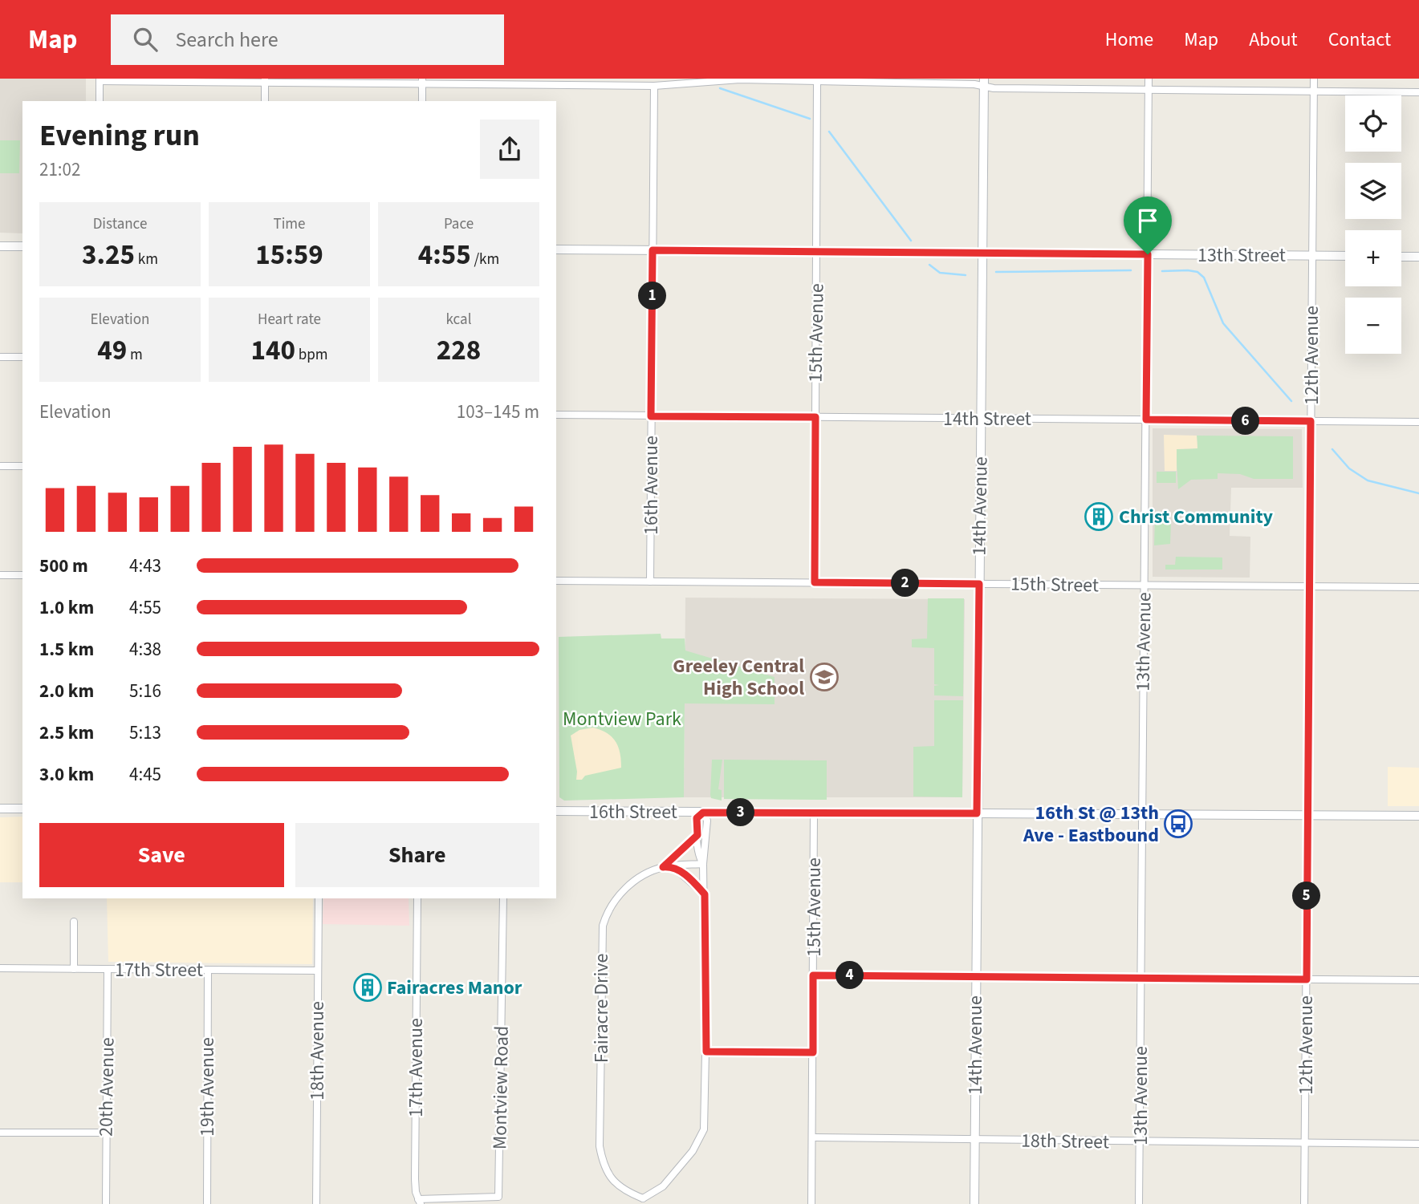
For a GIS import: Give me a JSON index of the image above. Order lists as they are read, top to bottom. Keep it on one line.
{"streets":{"street":["13th Street","15th Avenue","12th Avenue","14th Street","16th Avenue","14th Avenue","15th Street","13th Avenue","16th Street","17th Street","Fairacre Drive","18th Avenue","17th Avenue","20th Avenue","19th Avenue","Montview Road","18th Street"]},"crossings":[["13th Street","15th Avenue"],["13th Street","12th Avenue"],["13th Street","16th Avenue"],["13th Street","14th Avenue"],["13th Street","13th Avenue"],["15th Avenue","14th Street"],["15th Avenue","15th Street"],["15th Avenue","16th Street"],["15th Avenue","18th Street"],["12th Avenue","14th Street"],["12th Avenue","15th Street"],["12th Avenue","16th Street"],["12th Avenue","18th Street"],["14th Street","16th Avenue"],["14th Street","14th Avenue"],["14th Street","13th Avenue"],["16th Avenue","15th Street"],["14th Avenue","15th Street"],["14th Avenue","16th Street"],["14th Avenue","18th Street"],["15th Street","13th Avenue"],["13th Avenue","16th Street"],["13th Avenue","18th Street"],["17th Street","18th Avenue"],["17th Street","20th Avenue"],["17th Street","19th Avenue"],["17th Avenue","Montview Road"]],"parks":["Montview Park"],"places":{"building":["Christ Community","Fairacres Manor"],"school or university":["Greeley Central High School"],"bus stop":["16th St @ 13th Ave - Eastbound"]},"page":{"header":"Map","search":"Search here","nav":["Home","Map","About","Contact"],"map_buttons":["+","−"],"heading":["Evening run","21:02"],"stats":[["Distance","3.25 km"],["Time","15:59"],["Pace","4:55 /km"],["Elevation","49 m"],["Heart rate","140 bpm"],["kcal","228"]],"pins":["1","6","2","3","5","4"],"chart":["Elevation","103–145 m"],"list":[{"name":"500 m","note":"4:43"},{"name":"1.0 km","note":"4:55"},{"name":"1.5 km","note":"4:38"},{"name":"2.0 km","note":"5:16"},{"name":"2.5 km","note":"5:13"},{"name":"3.0 km","note":"4:45"}],"buttons":["Save","Share"]}}
